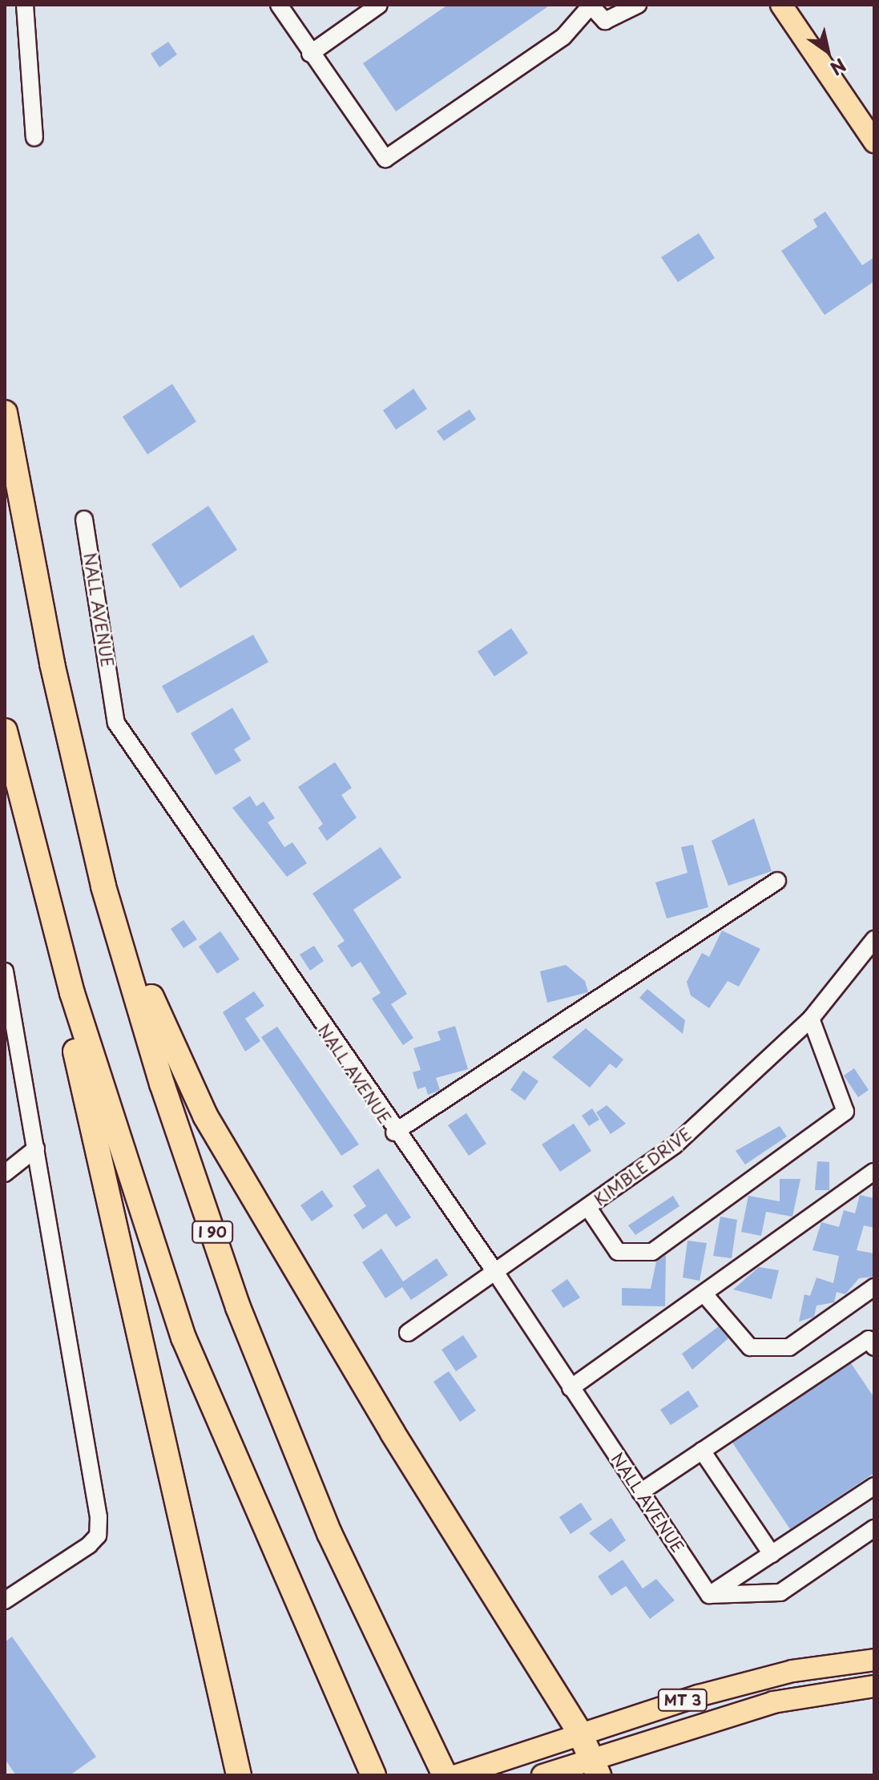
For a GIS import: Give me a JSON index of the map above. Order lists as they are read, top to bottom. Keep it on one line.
{"streets":{"highway":["I 90"],"main road":["MT 3"],"street":["NALL AVENUE","KIMBLE DRIVE"]},"crossings":[["NALL AVENUE","KIMBLE DRIVE"]],"north":"bottom right"}
